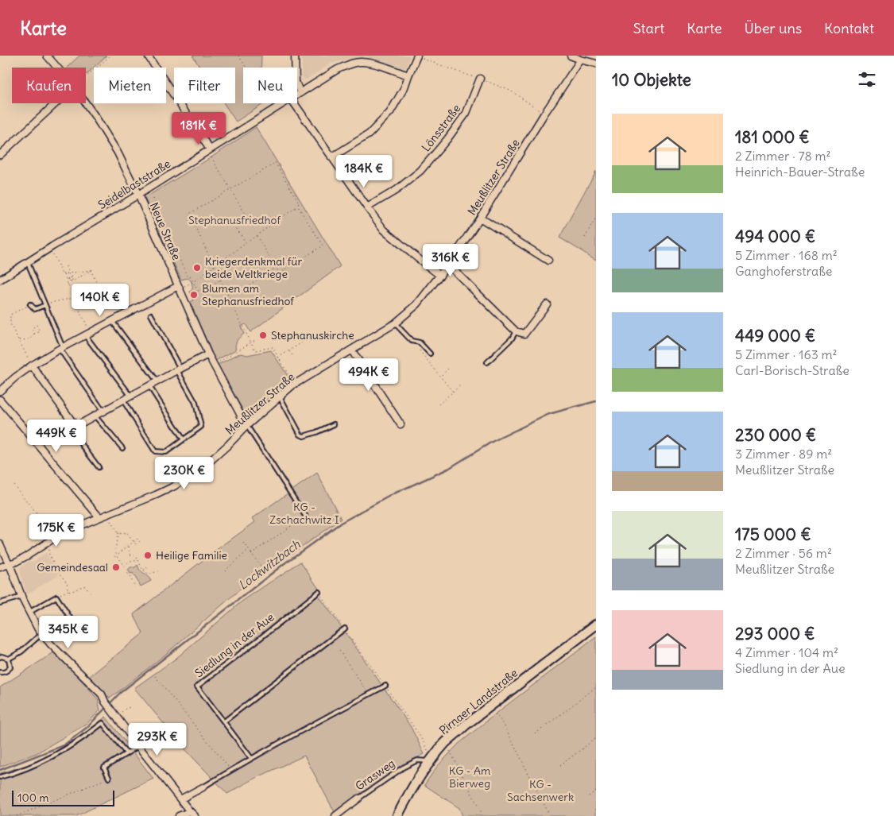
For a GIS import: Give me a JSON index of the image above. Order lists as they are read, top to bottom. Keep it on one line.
{"streets":{"street":["Lönsstraße","Meußlitzer Straße","Seidelbaststraße","Neue Straße","Pirnaer Landstraße","Grasweg"],"lane":["Siedlung in der Aue"]},"crossings":[["Meußlitzer Straße","Neue Straße"],["Seidelbaststraße","Neue Straße"],["Pirnaer Landstraße","Grasweg"]],"water":["Lockwitzbach"],"parks":["Stephanusfriedhof","KG - Zschachwitz I","KG - Am Bierweg","KG - Sachsenwerk"],"places":["Kriegerdenkmal für beide Weltkriege","Blumen am Stephanusfriedhof","Stephanuskirche","Heilige Familie","Gemeindesaal"],"scale_bar":"100 m","page":{"header":"Karte","nav":["Start","Karte","Über uns","Kontakt"],"heading":"10 Objekte","chip":["Kaufen","Mieten","Filter","Neu"],"list":[{"name":"181 000 €","note":"2 Zimmer · 78 m² · Heinrich-Bauer-Straße"},{"name":"494 000 €","note":"5 Zimmer · 168 m² · Ganghoferstraße"},{"name":"449 000 €","note":"5 Zimmer · 163 m² · Carl-Borisch-Straße"},{"name":"230 000 €","note":"3 Zimmer · 89 m² · Meußlitzer Straße"},{"name":"175 000 €","note":"2 Zimmer · 56 m² · Meußlitzer Straße"},{"name":"293 000 €","note":"4 Zimmer · 104 m² · Siedlung in der Aue"}],"price":["181K €","184K €","316K €","140K €","494K €","449K €","230K €","175K €","345K €","293K €"],"scale":"100 m"}}
